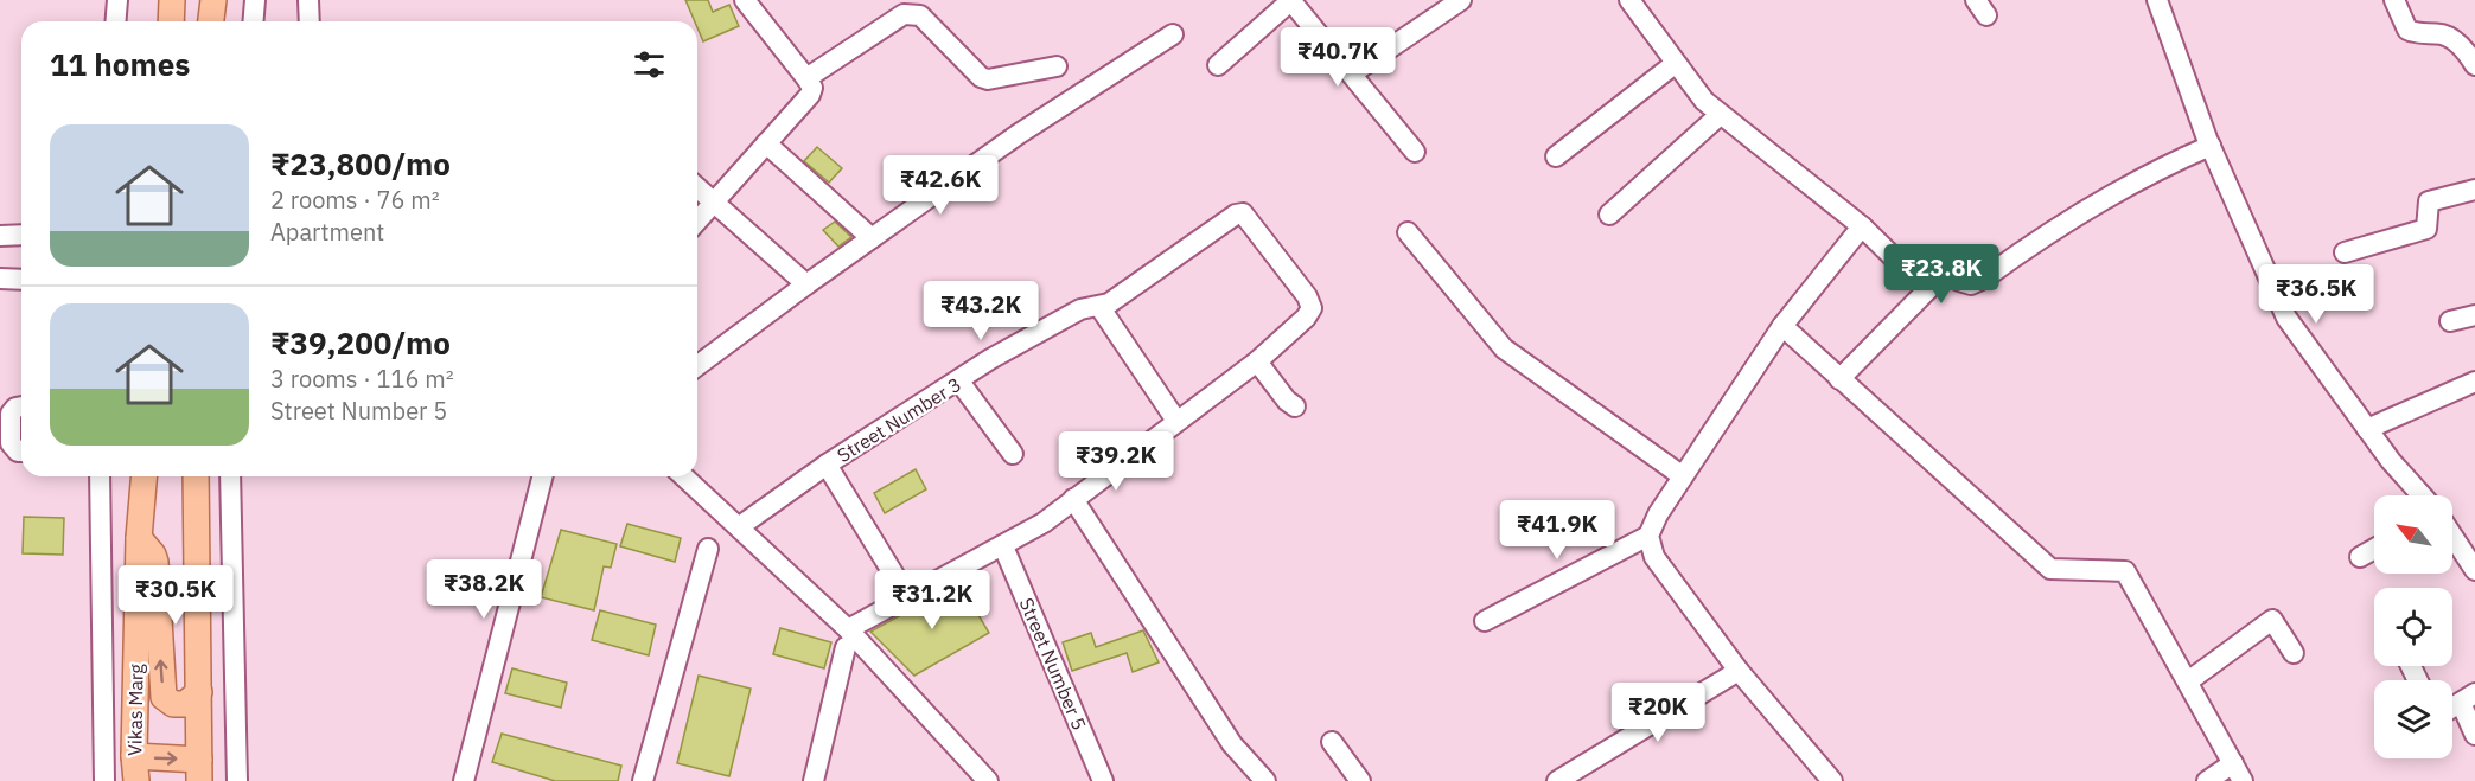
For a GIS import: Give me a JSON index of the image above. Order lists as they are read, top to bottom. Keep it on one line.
{"streets":{"main road":["Vikas Marg"],"street":["Street Number 3","Street Number 5"]},"north":"top left","page":{"heading":"11 homes","price":["₹40.7K","₹42.6K","₹23.8K","₹36.5K","₹43.2K","₹39.2K","₹41.9K","₹38.2K","₹30.5K","₹31.2K","₹20K"],"list":[{"name":"₹23,800/mo","note":"2 rooms · 76 m² · Apartment"},{"name":"₹39,200/mo","note":"3 rooms · 116 m² · Street Number 5"}]}}
